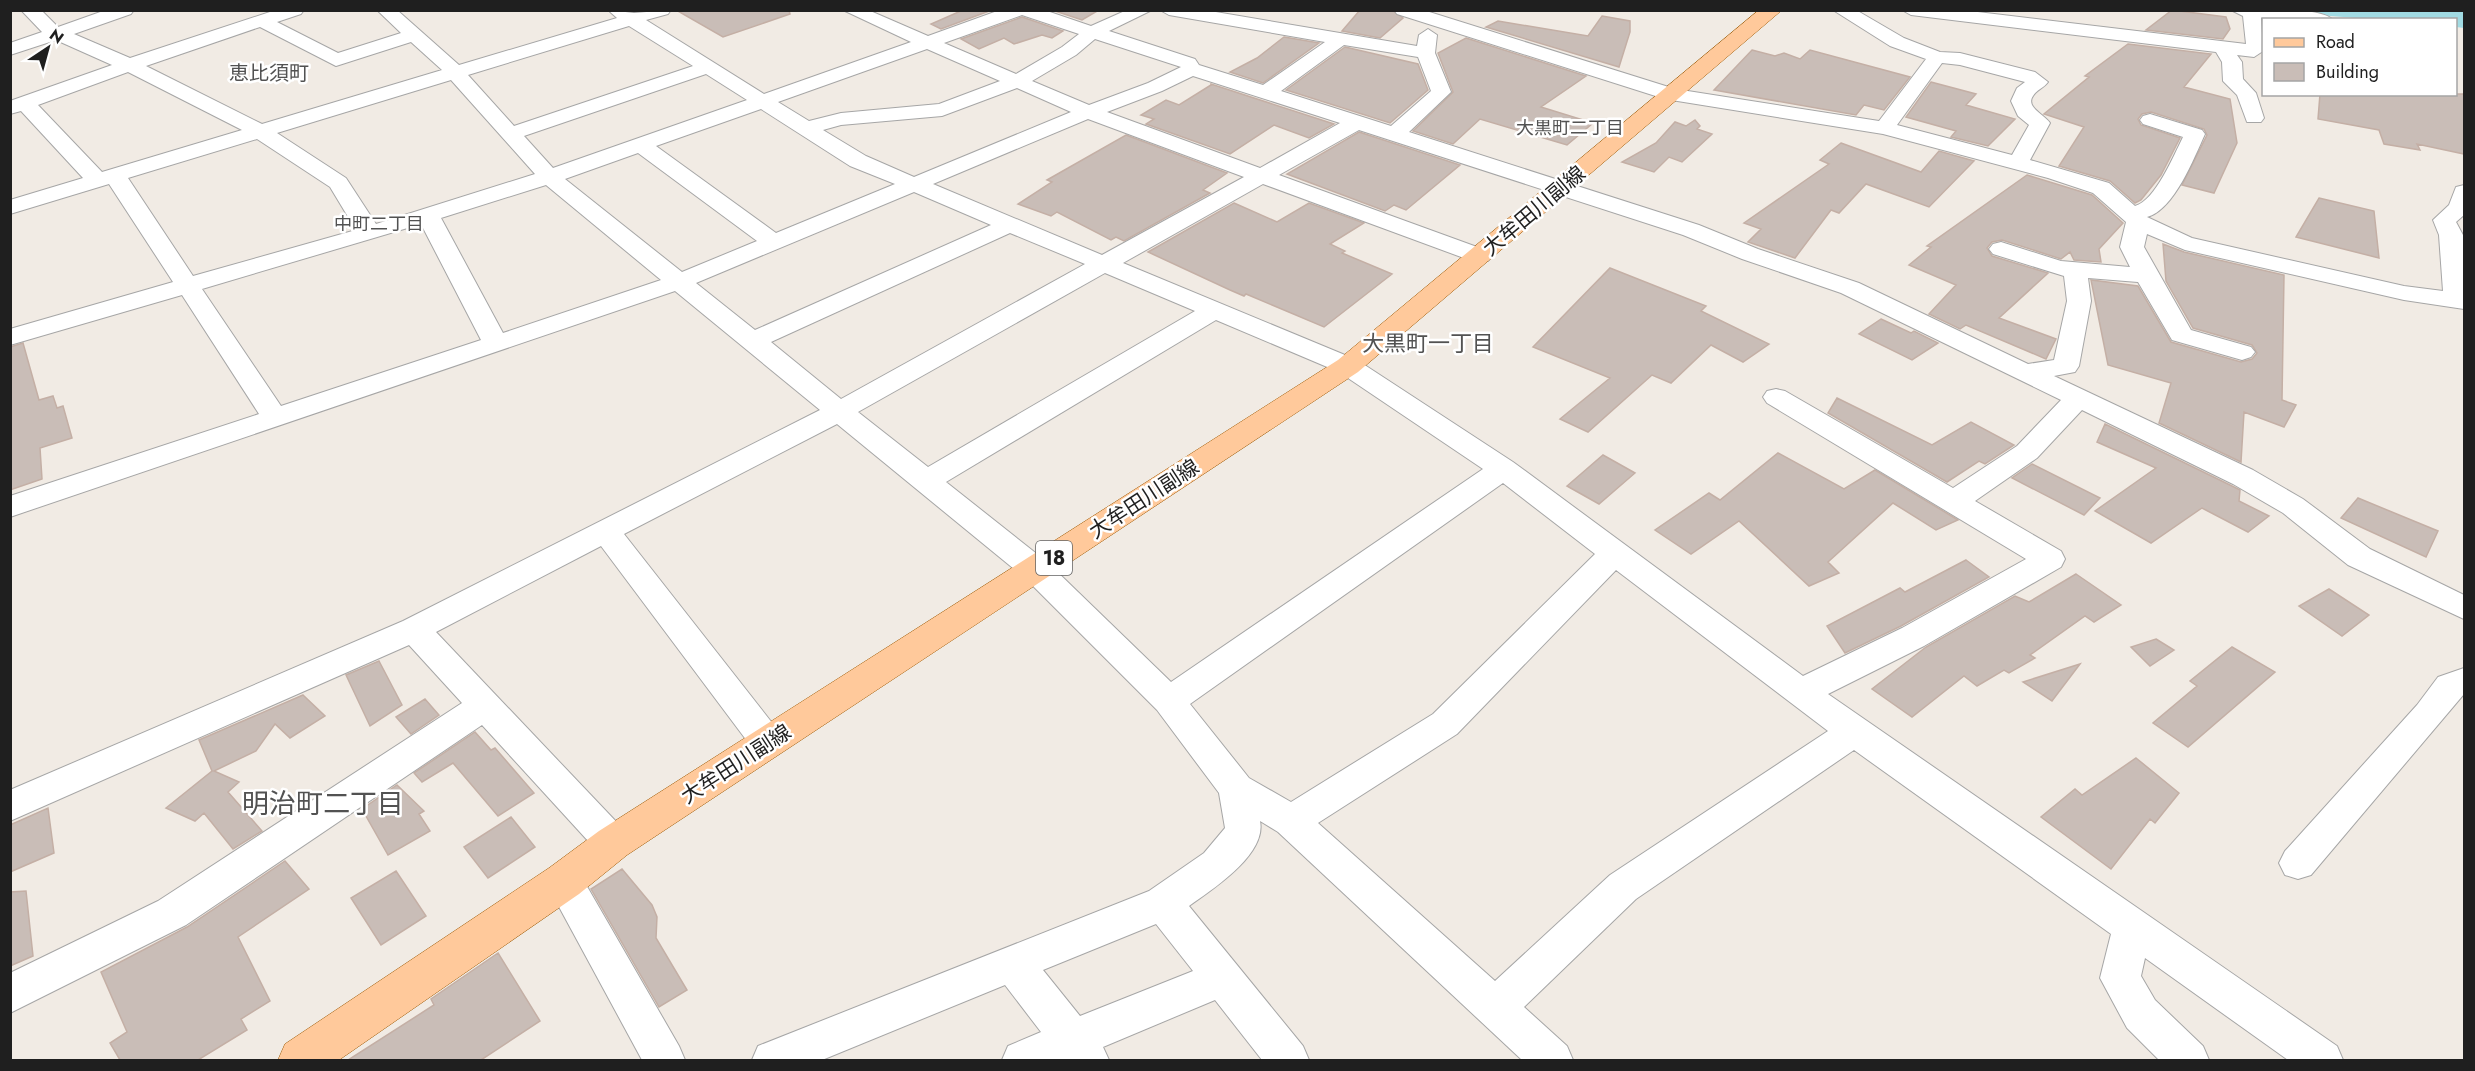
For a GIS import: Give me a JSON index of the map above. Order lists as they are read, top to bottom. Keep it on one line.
{"streets":{"main road":["大牟田川副線","18"]},"districts":["恵比須町","大黒町二丁目","中町二丁目","大黒町一丁目","明治町二丁目"],"legend":["Road","Building"],"north":"top right"}
